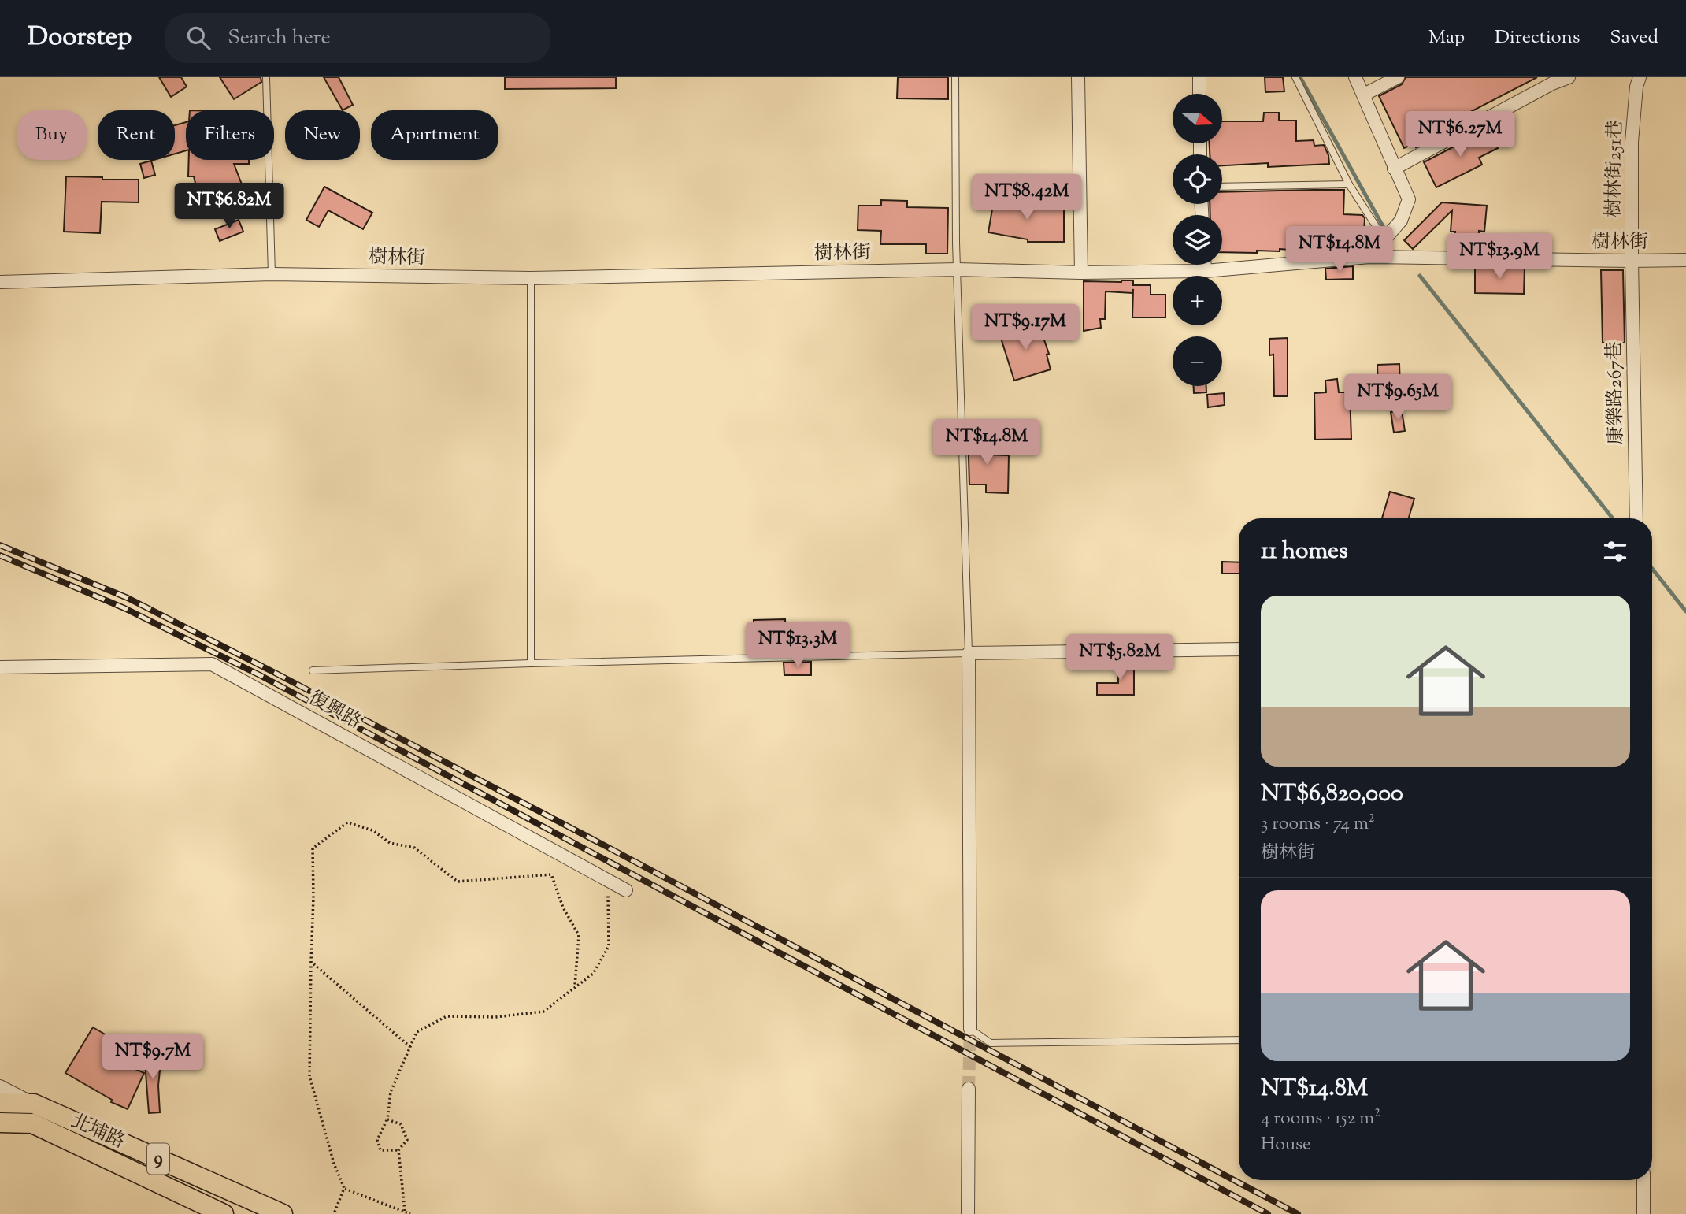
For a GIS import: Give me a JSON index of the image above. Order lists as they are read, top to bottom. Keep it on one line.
{"streets":{"main road":["北埔路","9"],"street":["樹林街251巷","樹林街","康樂路267巷","復興路"]},"crossings":[["樹林街251巷","樹林街"],["樹林街251巷","康樂路267巷"],["樹林街","康樂路267巷"],["北埔路","9"]],"north":"right","page":{"header":"Doorstep","search":"Search here","nav":["Map","Directions","Saved"],"map_buttons":["+","−"],"chip":["Buy","Rent","Filters","New","Apartment"],"price":["NT$6.27M","NT$8.42M","NT$6.82M","NT$14.8M","NT$13.9M","NT$9.17M","NT$9.65M","NT$14.8M","NT$13.3M","NT$5.82M","NT$9.7M"],"heading":"11 homes","list":[{"name":"NT$6,820,000","note":"3 rooms · 74 m² · 樹林街"},{"name":"NT$14.8M","note":"4 rooms · 152 m² · House"}]}}
